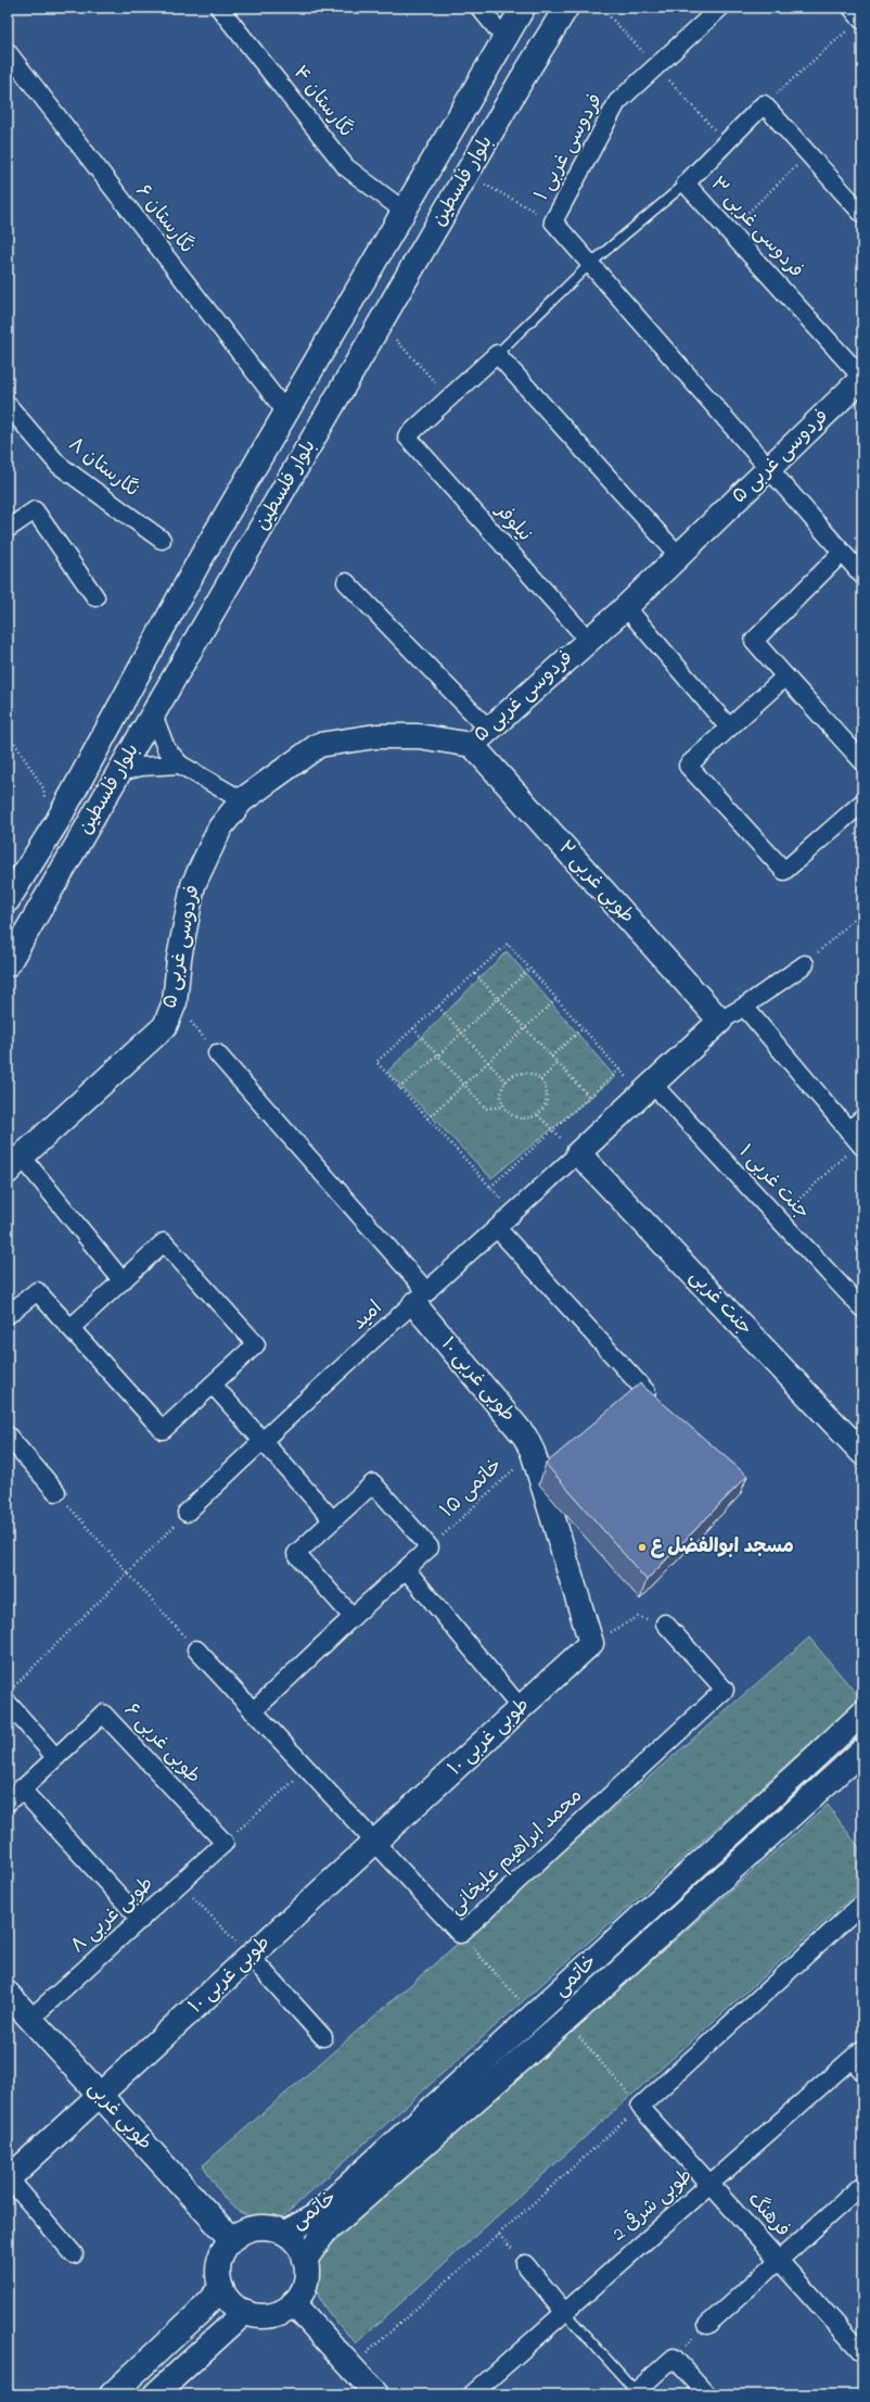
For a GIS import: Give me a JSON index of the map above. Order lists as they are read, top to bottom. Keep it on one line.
{"streets":{"main road":["بلوار فلسطین","فردوسی غربی ۵","طوبی غربی ۲","جنت غربی","طوبی غربی ۱۰","خاتمی","طوبی غربی"],"street":["نگارستان ۴","فردوسی غربی ۱","نگارستان ۶","فردوسی غربی ۳","نگارستان ۸","نیلوفر","جنت غربی ۱","امید","طوبی غربی ۶","محمد ابراهیم علیخانی","طوبی غربی ۸","طوبی شرقی 2","فرهنگ"],"path":["خاتمی ۱۵"]},"crossings":[["نگارستان ۴","بلوار فلسطین"],["بلوار فلسطین","نگارستان ۶"],["فردوسی غربی ۳","فردوسی غربی ۵"],["فردوسی غربی ۵","نیلوفر"],["فردوسی غربی ۵","طوبی غربی ۲"],["جنت غربی","امید"],["امید","طوبی غربی ۱۰"],["طوبی غربی ۱۰","خاتمی ۱۵"],["طوبی غربی ۱۰","محمد ابراهیم علیخانی"],["طوبی غربی ۱۰","طوبی غربی"],["طوبی غربی ۶","طوبی غربی ۸"],["طوبی غربی ۸","طوبی غربی"],["خاتمی","طوبی غربی"],["طوبی شرقی 2","فرهنگ"]],"places":["مسجد ابوالفضل ع"]}
